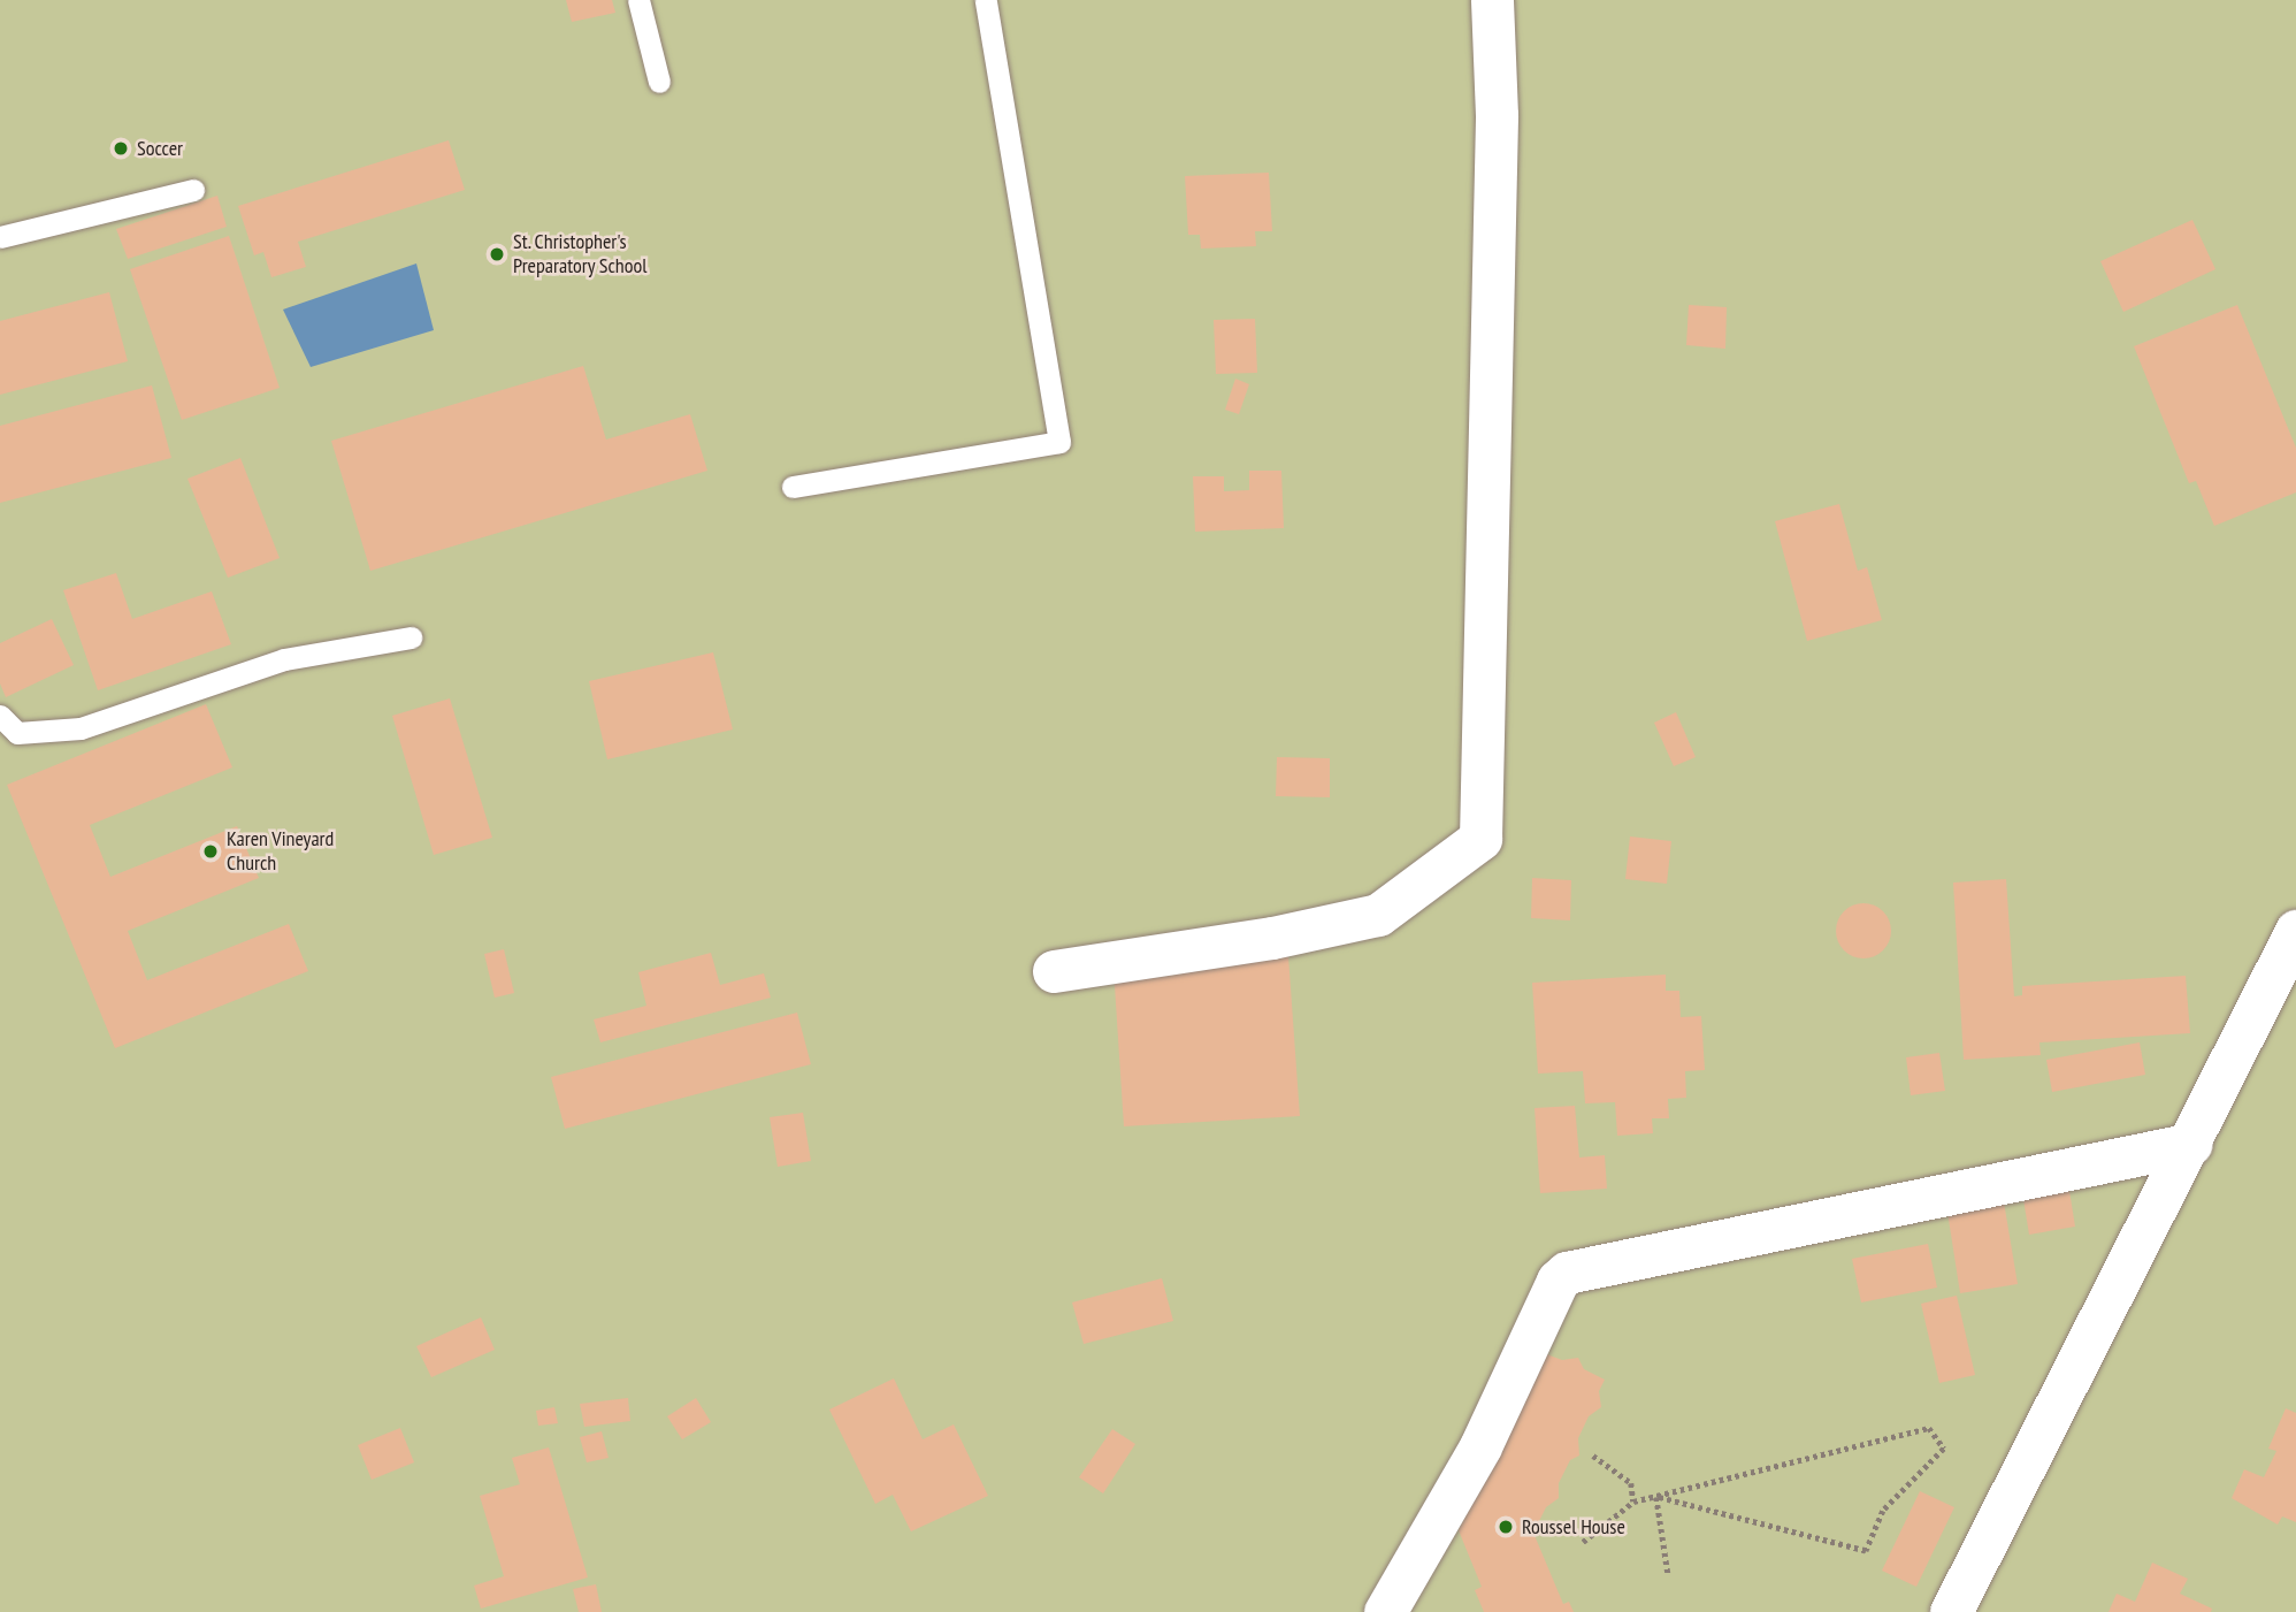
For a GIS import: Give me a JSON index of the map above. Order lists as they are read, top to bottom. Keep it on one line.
{"places":["Soccer","St. Christopher's Preparatory School","Karen Vineyard Church","Roussel House"]}
